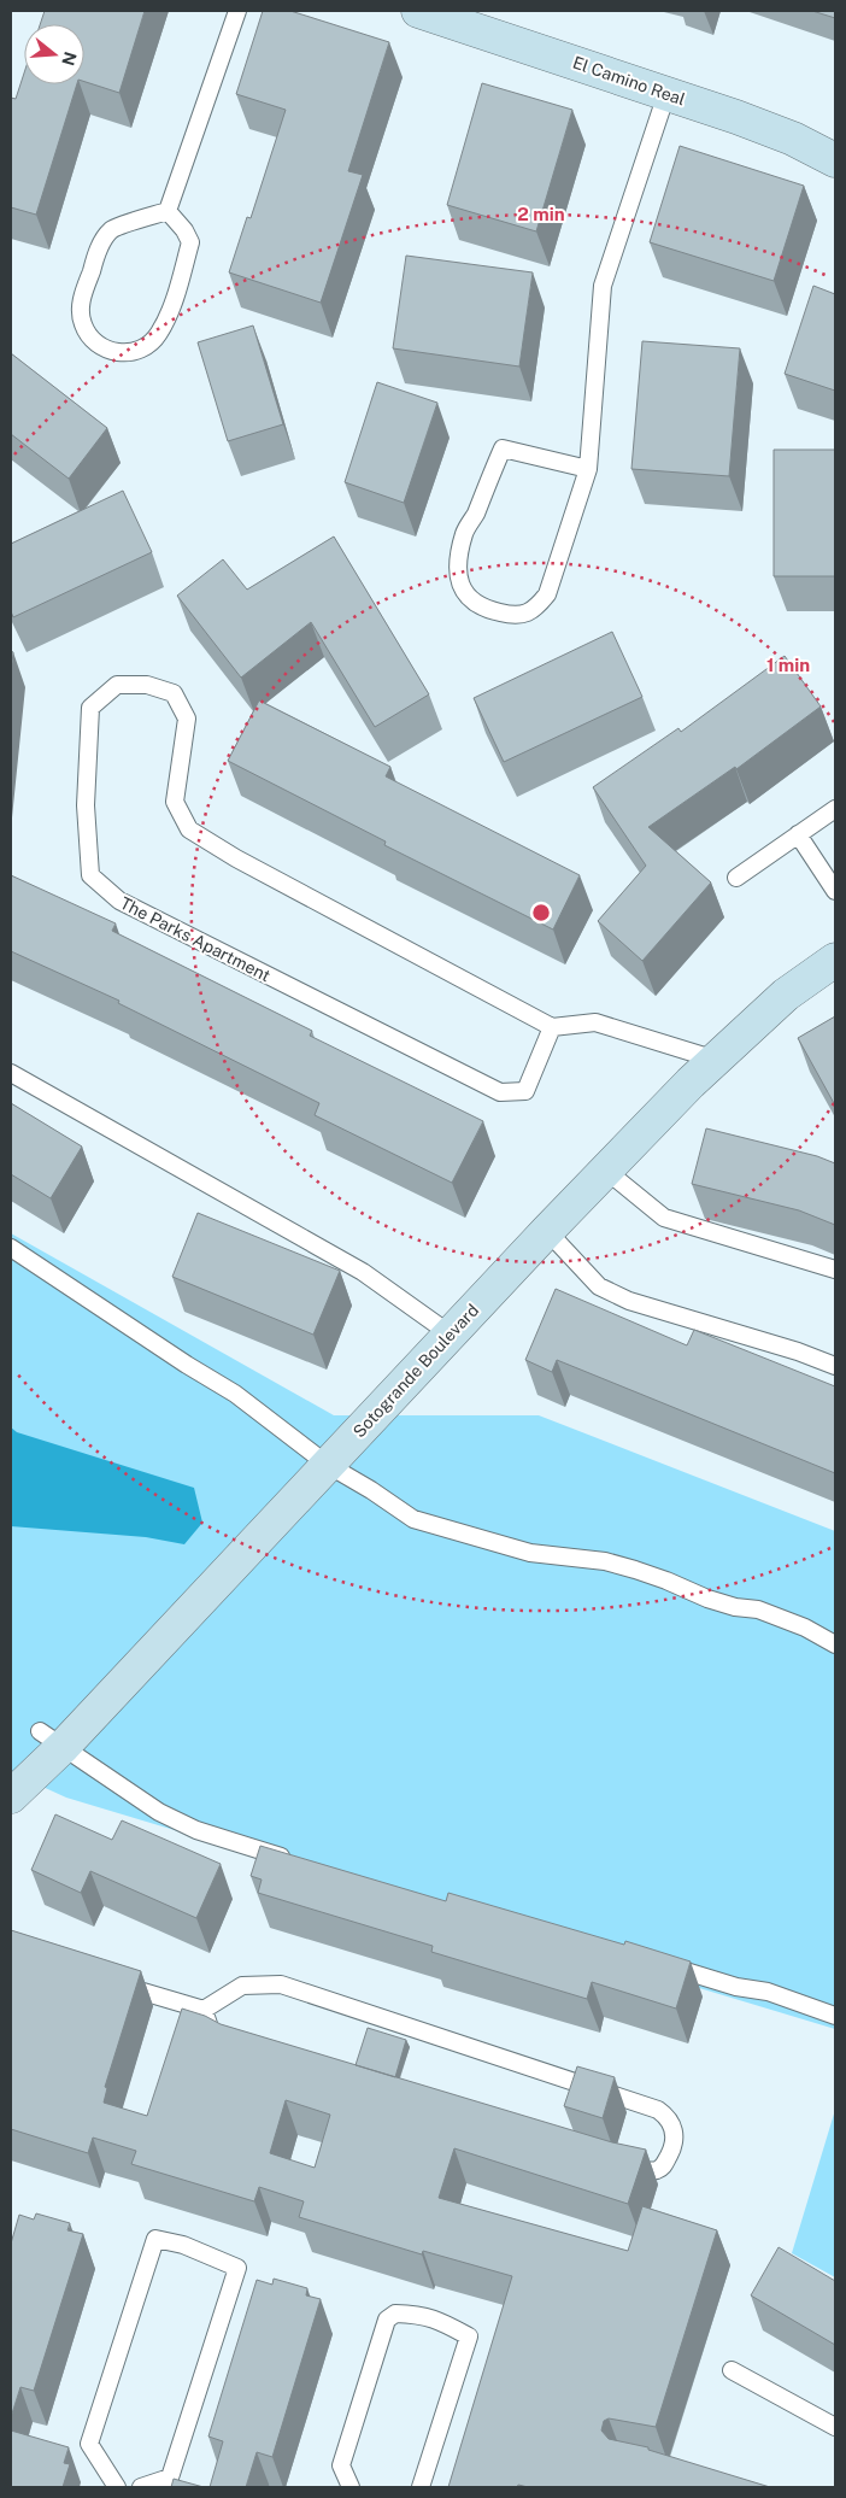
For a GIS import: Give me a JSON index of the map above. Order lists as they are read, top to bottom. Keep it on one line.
{"streets":{"street":["El Camino Real","Sotogrande Boulevard"],"lane":["The Parks Apartment"]},"north":"right","rings":["2 min","1 min"]}
